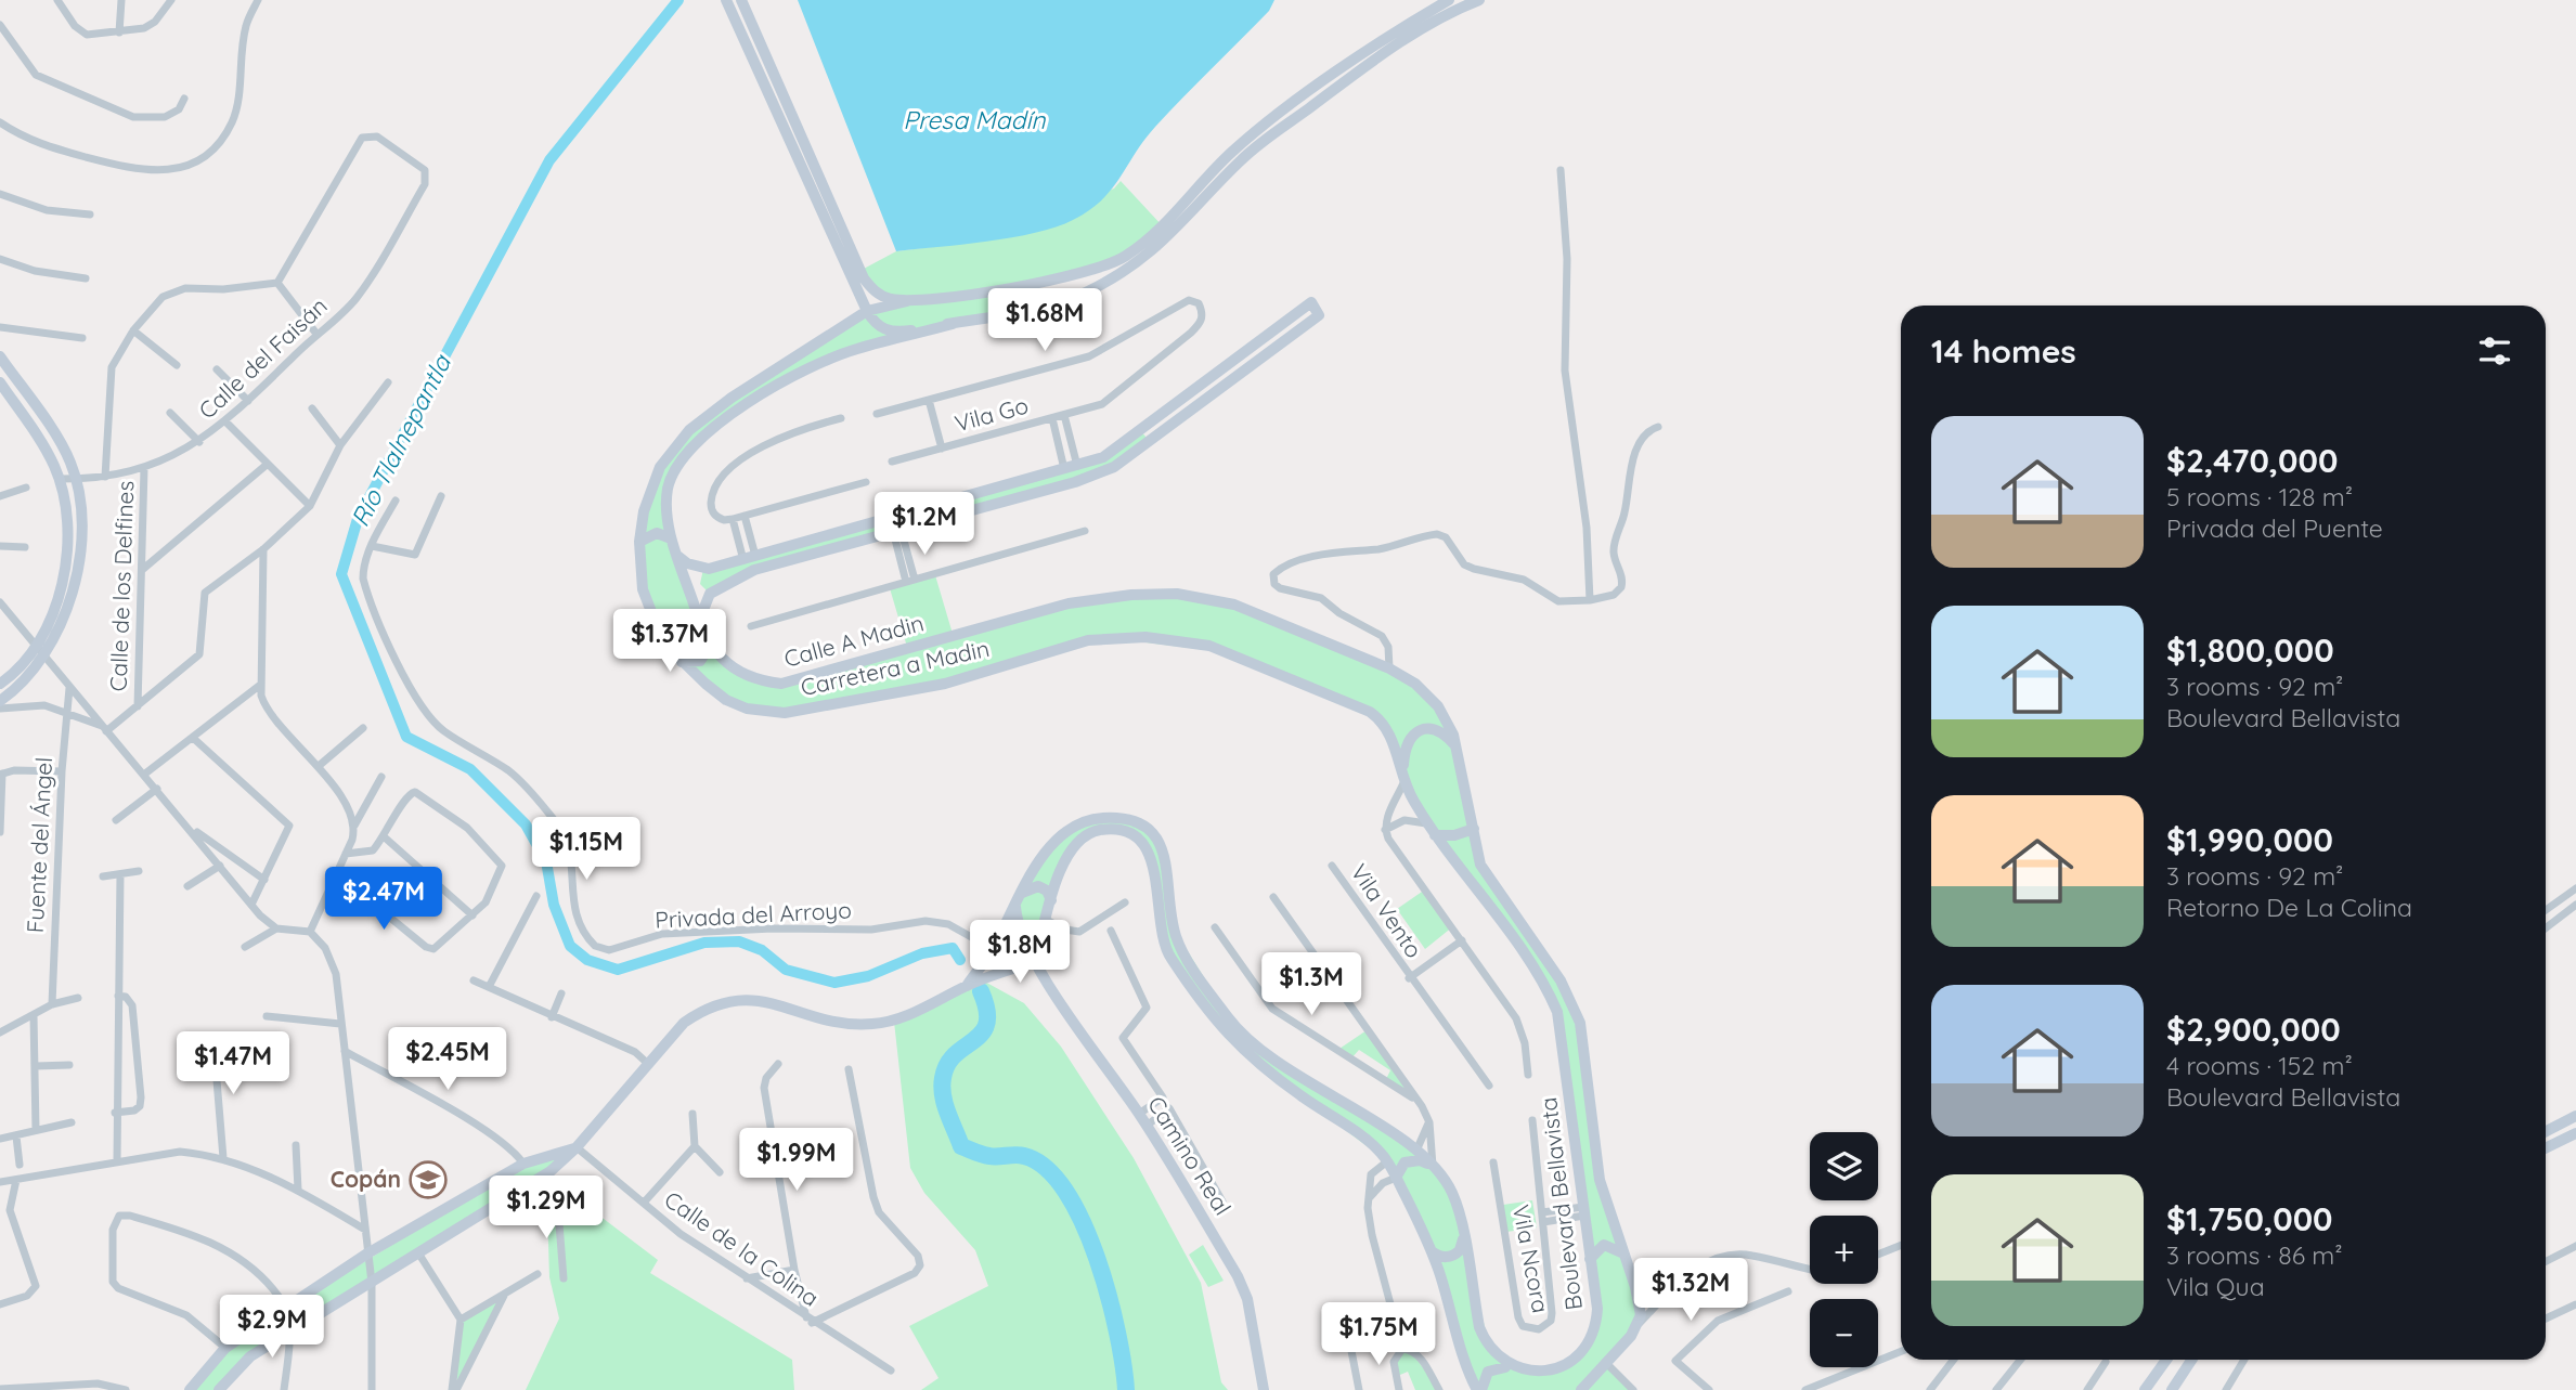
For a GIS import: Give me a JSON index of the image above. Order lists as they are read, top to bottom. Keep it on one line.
{"streets":{"main road":["Calle A Madin","Carretera a Madin","Camino Real","Boulevard Bellavista"],"street":["Calle del Faisán","Vila Go","Calle de los Delfines","Fuente del Ángel","Vila Vento","Privada del Arroyo","Calle de la Colina","Vila Ncora"]},"crossings":[["Calle del Faisán","Calle de los Delfines"],["Calle A Madin","Boulevard Bellavista"],["Carretera a Madin","Boulevard Bellavista"],["Boulevard Bellavista","Vila Ncora"]],"water":["Presa Madín","Río Tlalnepantla"],"places":{"school or university":["Copán"]},"page":{"price":["$1.68M","$1.2M","$1.37M","$1.15M","$2.47M","$1.8M","$1.3M","$2.45M","$1.47M","$1.99M","$1.29M","$1.32M","$2.9M","$1.75M"],"heading":"14 homes","list":[{"name":"$2,470,000","note":"5 rooms · 128 m² · Privada del Puente"},{"name":"$1,800,000","note":"3 rooms · 92 m² · Boulevard Bellavista"},{"name":"$1,990,000","note":"3 rooms · 92 m² · Retorno De La Colina"},{"name":"$2,900,000","note":"4 rooms · 152 m² · Boulevard Bellavista"},{"name":"$1,750,000","note":"3 rooms · 86 m² · Vila Qua"}],"map_buttons":["+","−"]}}
